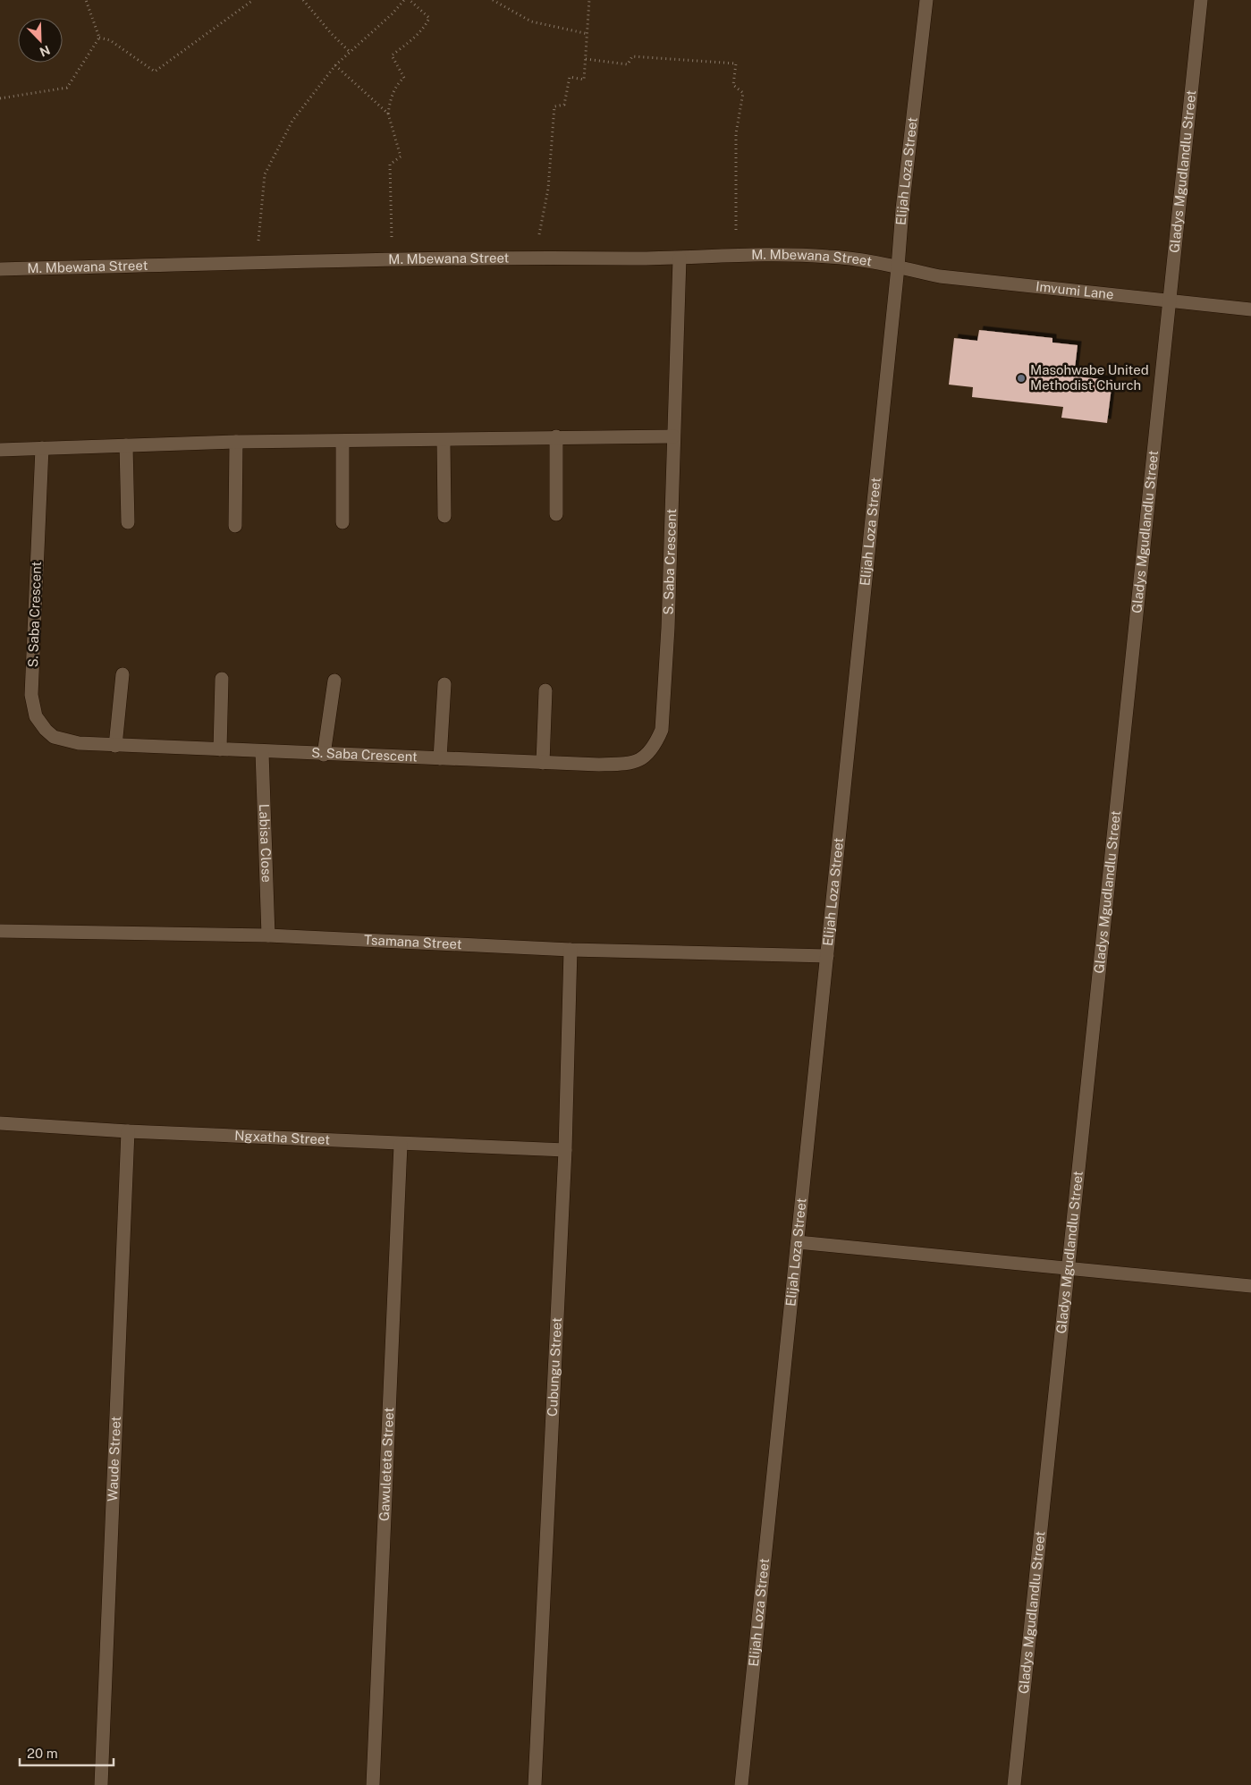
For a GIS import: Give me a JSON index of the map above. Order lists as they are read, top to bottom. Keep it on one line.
{"streets":{"street":["Elijah Loza Street","Gladys Mgudlandlu Street","M. Mbewana Street","Imvumi Lane","S. Saba Crescent","Labisa Close","Tsamana Street","Ngxatha Street","Cubungu Street","Waude Street","Gawuleteta Street"]},"crossings":[["Elijah Loza Street","M. Mbewana Street"],["Elijah Loza Street","Imvumi Lane"],["Elijah Loza Street","Tsamana Street"],["Gladys Mgudlandlu Street","Imvumi Lane"],["M. Mbewana Street","Imvumi Lane"],["M. Mbewana Street","S. Saba Crescent"],["S. Saba Crescent","Labisa Close"],["Labisa Close","Tsamana Street"],["Tsamana Street","Cubungu Street"],["Ngxatha Street","Cubungu Street"],["Ngxatha Street","Waude Street"],["Ngxatha Street","Gawuleteta Street"]],"places":["Masohwabe United Methodist Church"],"scale_bar":"20 m","north":"bottom right"}
